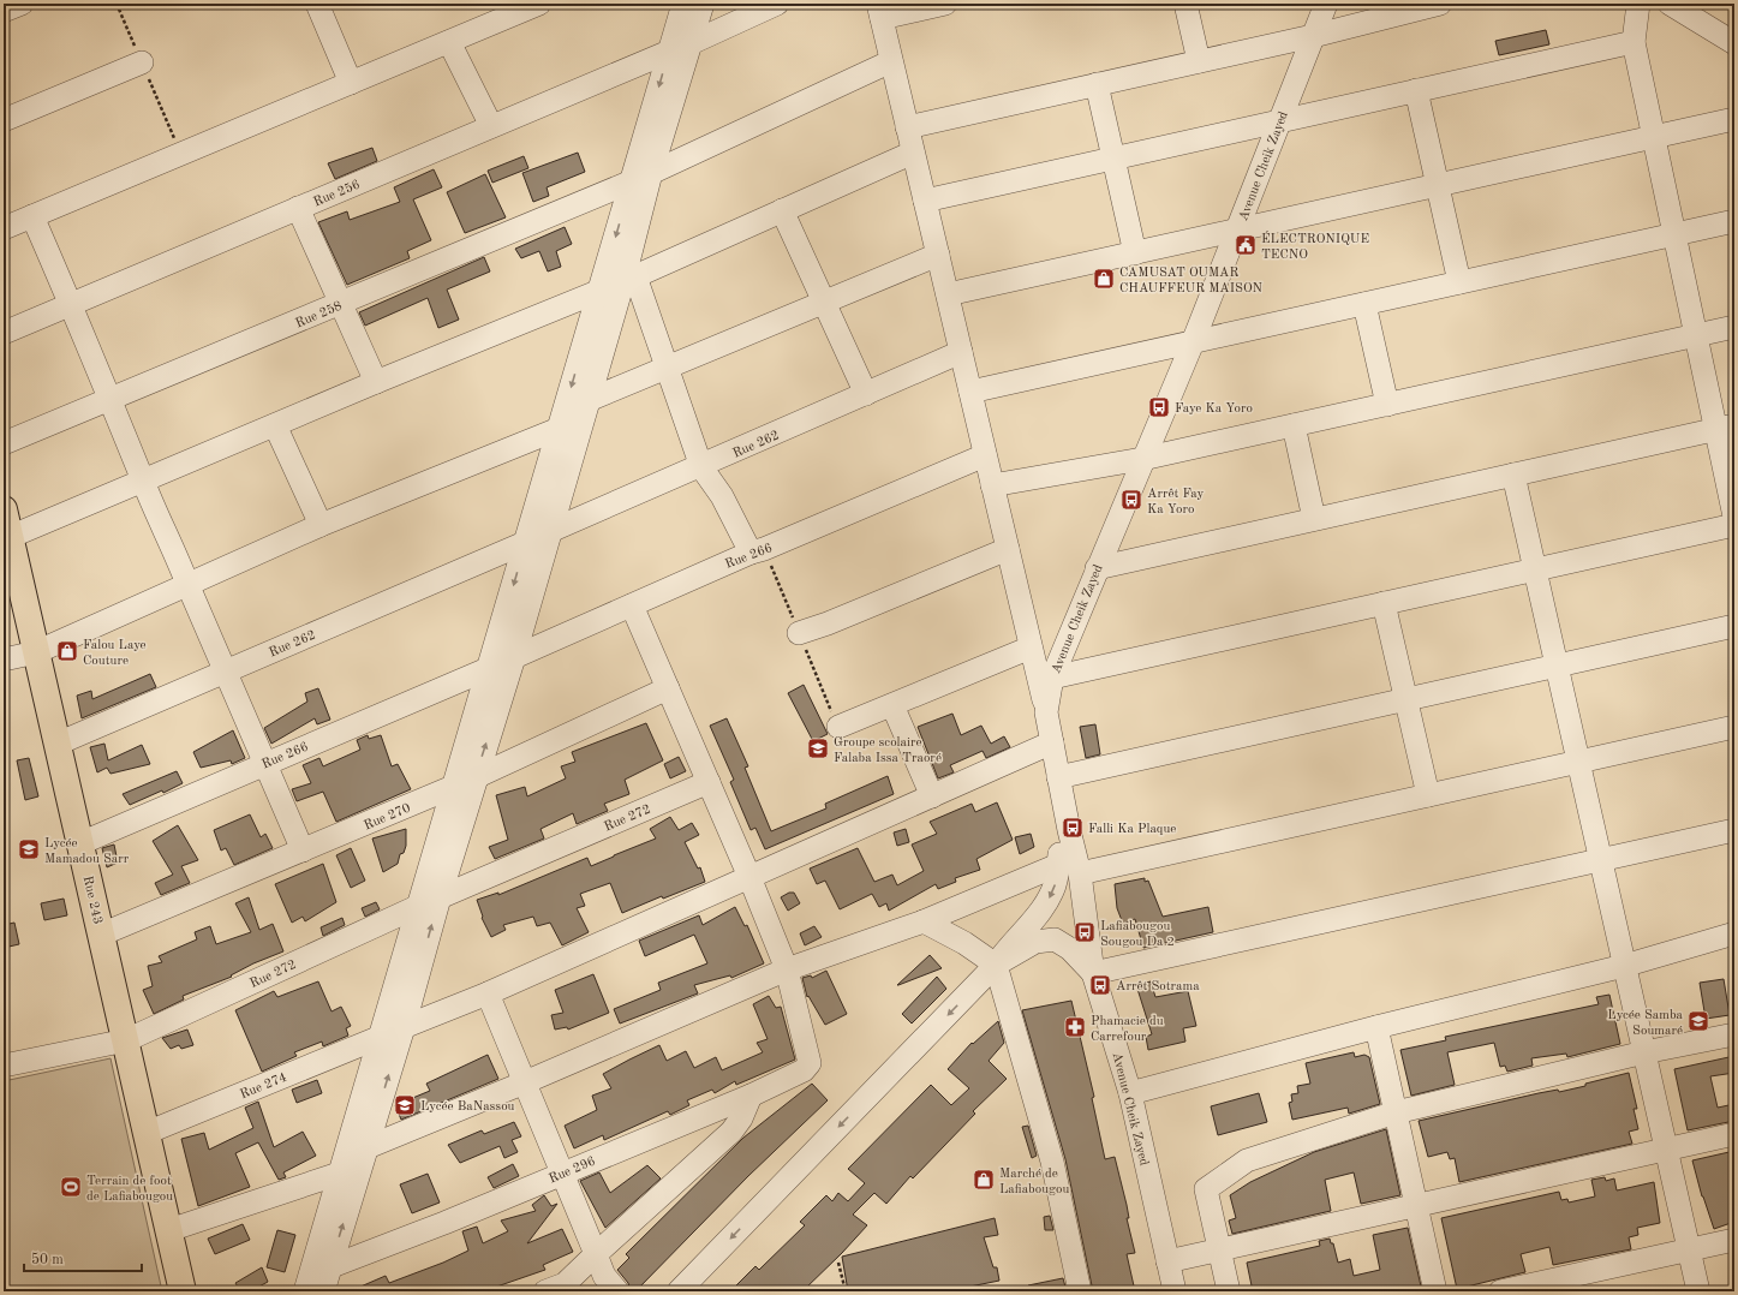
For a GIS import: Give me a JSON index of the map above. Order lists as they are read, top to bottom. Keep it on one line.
{"streets":{"main road":["Rue 243"],"street":["Avenue Cheik Zayed","Rue 256","Rue 258","Rue 262","Rue 266","Rue 270","Rue 272","Rue 274","Rue 296"]},"crossings":[["Rue 262","Rue 243"],["Rue 266","Rue 243"],["Rue 270","Rue 243"],["Rue 272","Rue 243"],["Rue 243","Rue 274"]],"places":{"public building":["ÉLECTRONIQUE TECNO"],"shop":["CAMUSAT OUMAR CHAUFFEUR MAISON","Falou Laye Couture","Marché de Lafiabougou"],"bus stop":["Faye Ka Yoro","Arrêt Fay Ka Yoro","Falli Ka Plaque","Lafiabougou Sougou Da 2","Arrêt Sotrama"],"school or university":["Groupe scolaire Falaba Issa Traoré","Lycée Mamadou Sarr","Lycée Samba Soumaré","Lycée BaNassou"],"pharmacy":["Phamacie du Carrefour"],"sports":["Terrain de foot de Lafiabougou"]},"scale_bar":"50 m"}
